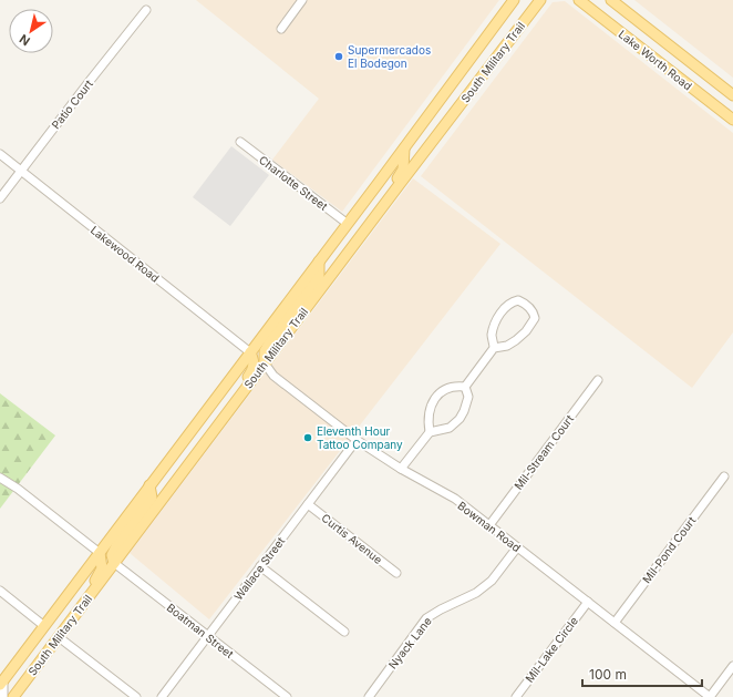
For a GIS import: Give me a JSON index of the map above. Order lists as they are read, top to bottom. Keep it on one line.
{"streets":{"main road":["Lake Worth Road","South Military Trail"],"street":["Patio Court","Charlotte Street","Lakewood Road","Mil-Stream Court","Bowman Road","Curtis Avenue","Mil-Pond Court","Wallace Street","Boatman Street","Nyack Lane","Mil-Lake Circle"]},"crossings":[["South Military Trail","Charlotte Street"],["South Military Trail","Lakewood Road"],["South Military Trail","Bowman Road"],["South Military Trail","Boatman Street"],["Patio Court","Lakewood Road"],["Mil-Stream Court","Bowman Road"],["Bowman Road","Mil-Pond Court"],["Bowman Road","Wallace Street"],["Bowman Road","Nyack Lane"],["Bowman Road","Mil-Lake Circle"],["Curtis Avenue","Wallace Street"],["Wallace Street","Boatman Street"]],"places":["Supermercados El Bodegon","Eleventh Hour Tattoo Company"],"scale_bar":"100 m","north":"bottom left"}
